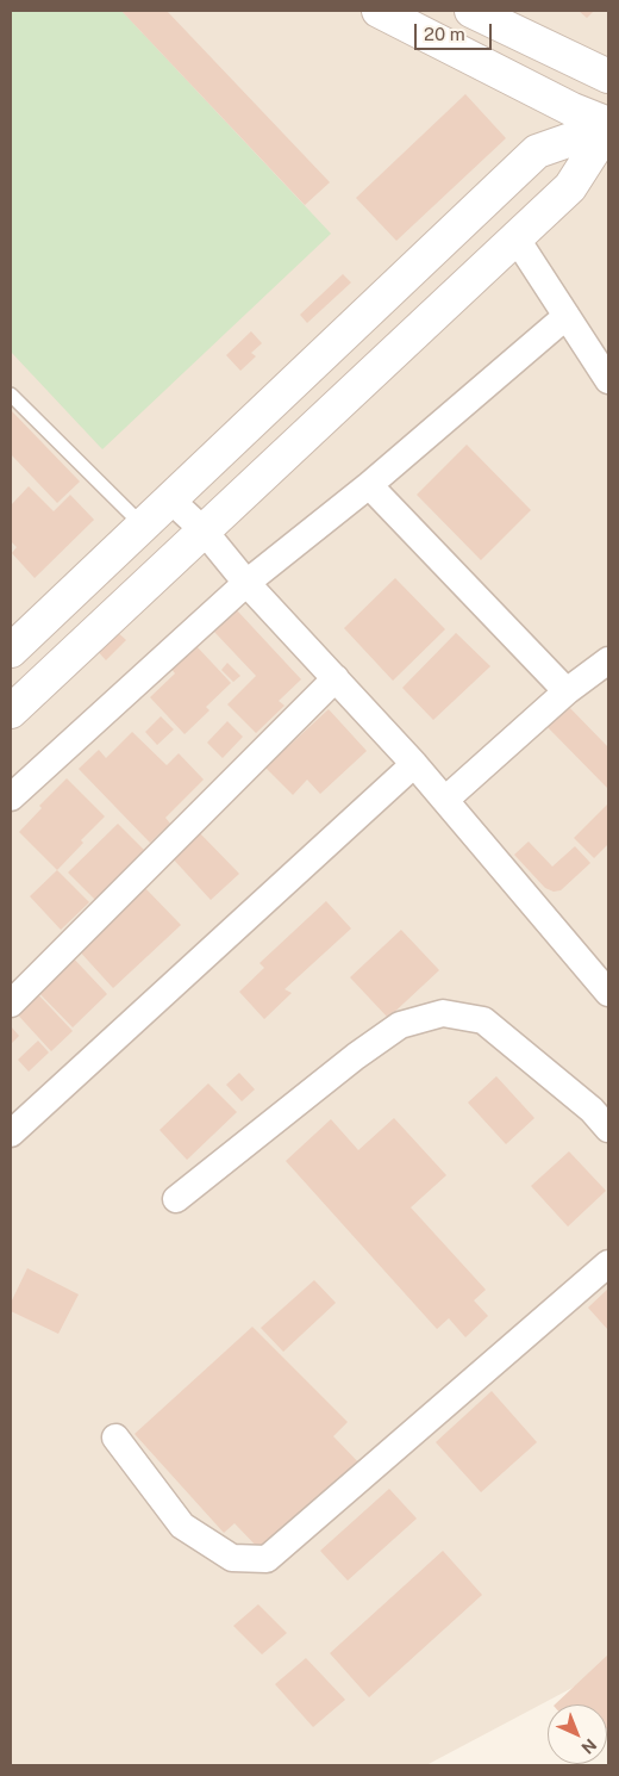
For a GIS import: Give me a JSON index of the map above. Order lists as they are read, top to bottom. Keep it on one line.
{"scale_bar":"20 m","north":"bottom right"}
